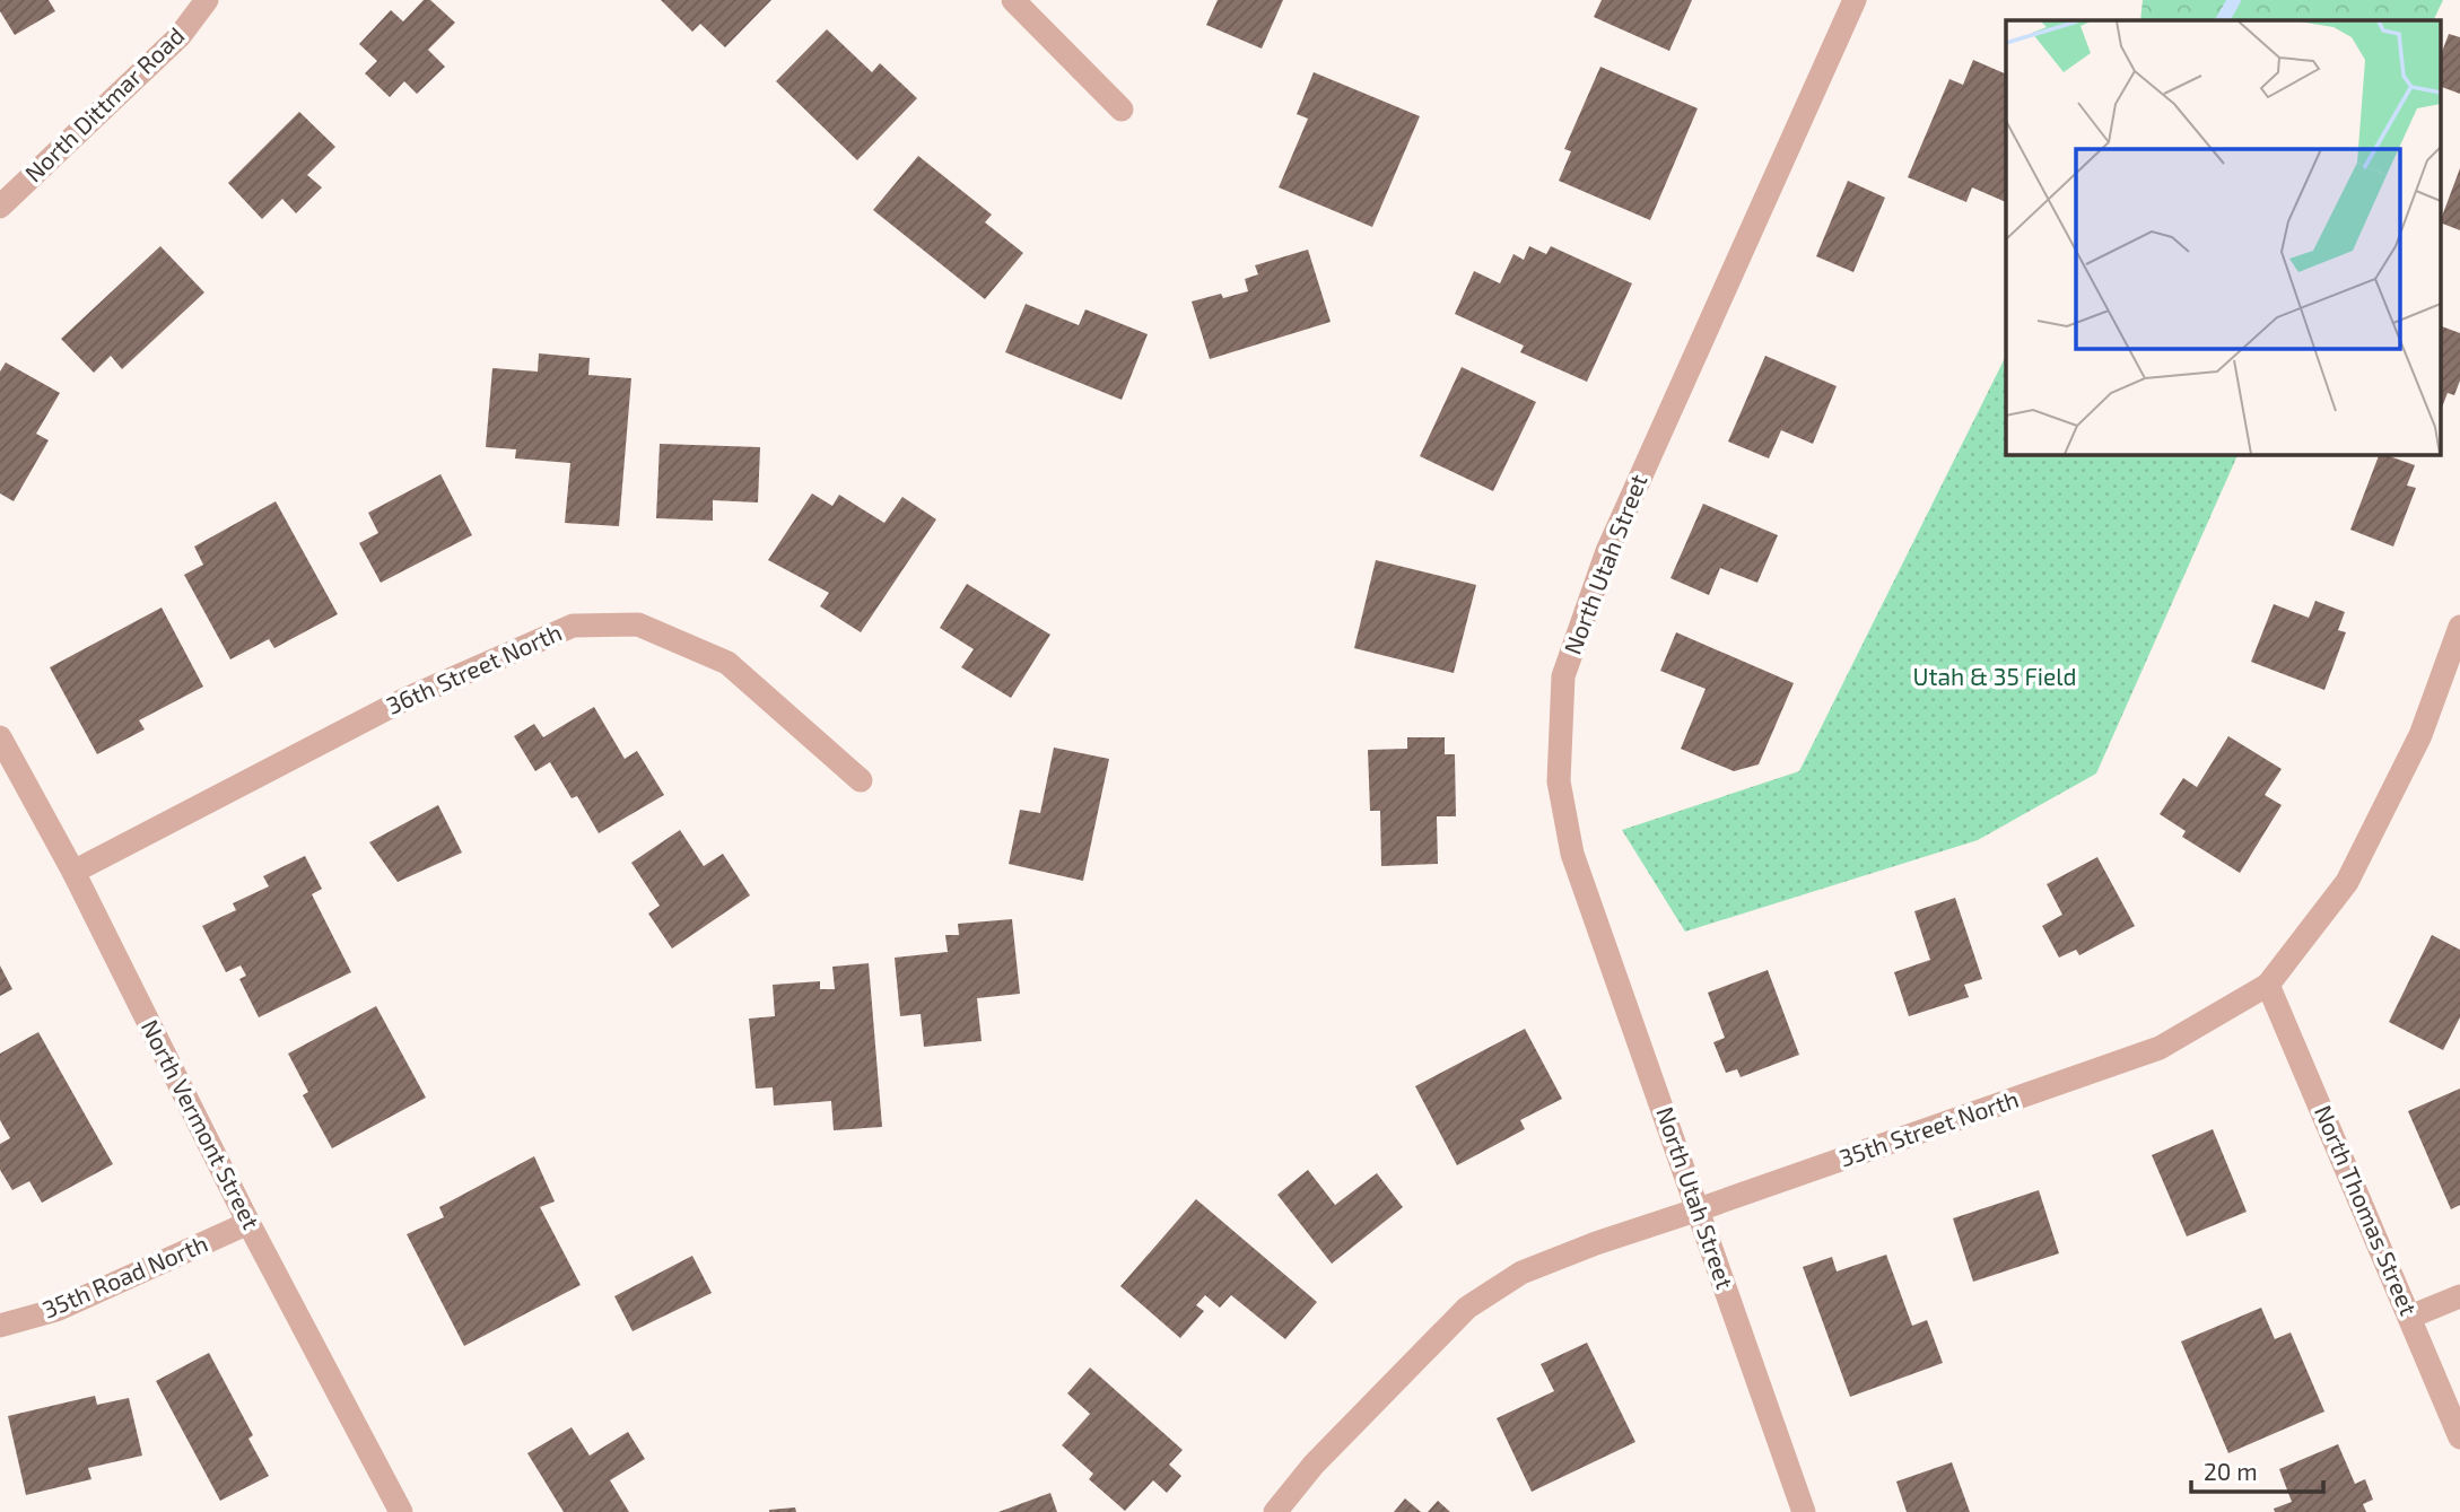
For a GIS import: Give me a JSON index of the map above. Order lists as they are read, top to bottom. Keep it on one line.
{"streets":{"street":["North Dittmar Road","North Utah Street","36th Street North","North Vermont Street","35th Street North","North Thomas Street","35th Road North"]},"crossings":[["North Utah Street","35th Street North"],["36th Street North","North Vermont Street"],["North Vermont Street","35th Road North"],["35th Street North","North Thomas Street"]],"parks":["Utah & 35 Field"],"scale_bar":"20 m"}
